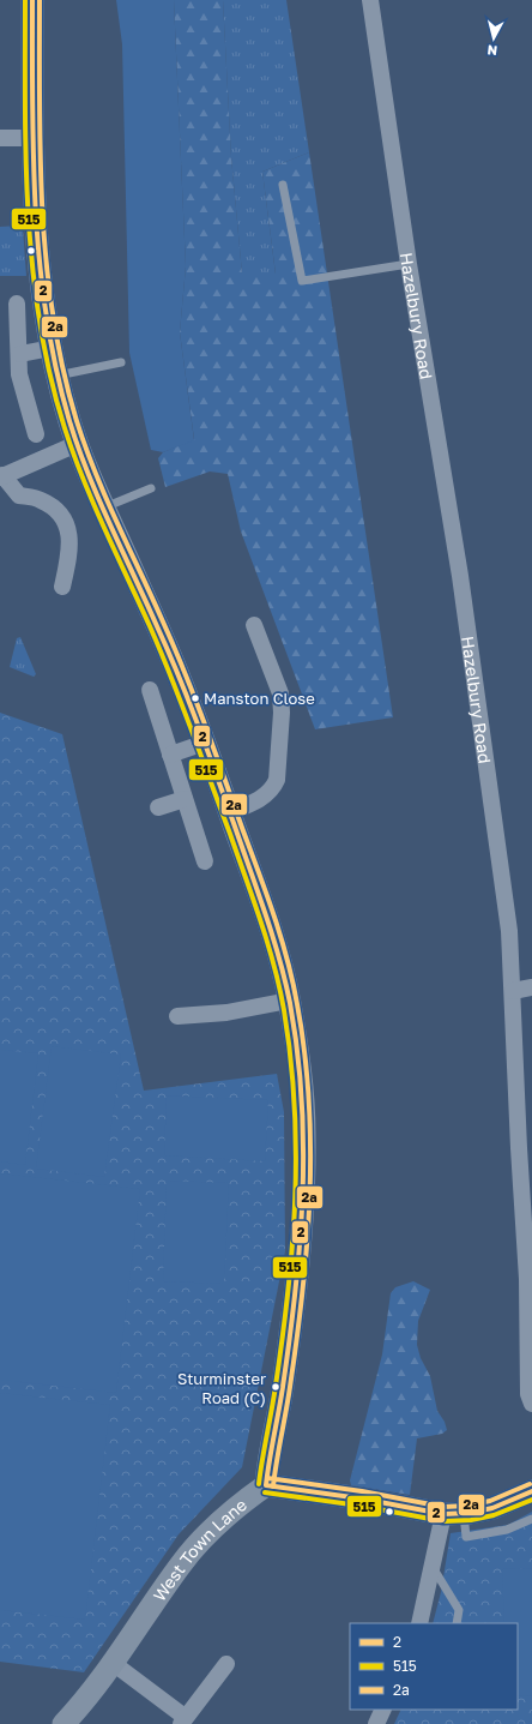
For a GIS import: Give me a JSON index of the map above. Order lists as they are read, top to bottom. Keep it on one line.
{"streets":{"street":["Hazelbury Road","West Town Lane"]},"places":["Manston Close","Sturminster Road (C)"],"lines":["transit line 2","transit line 515","transit line 2a"],"legend":["2","515","2a"],"north":"bottom"}
